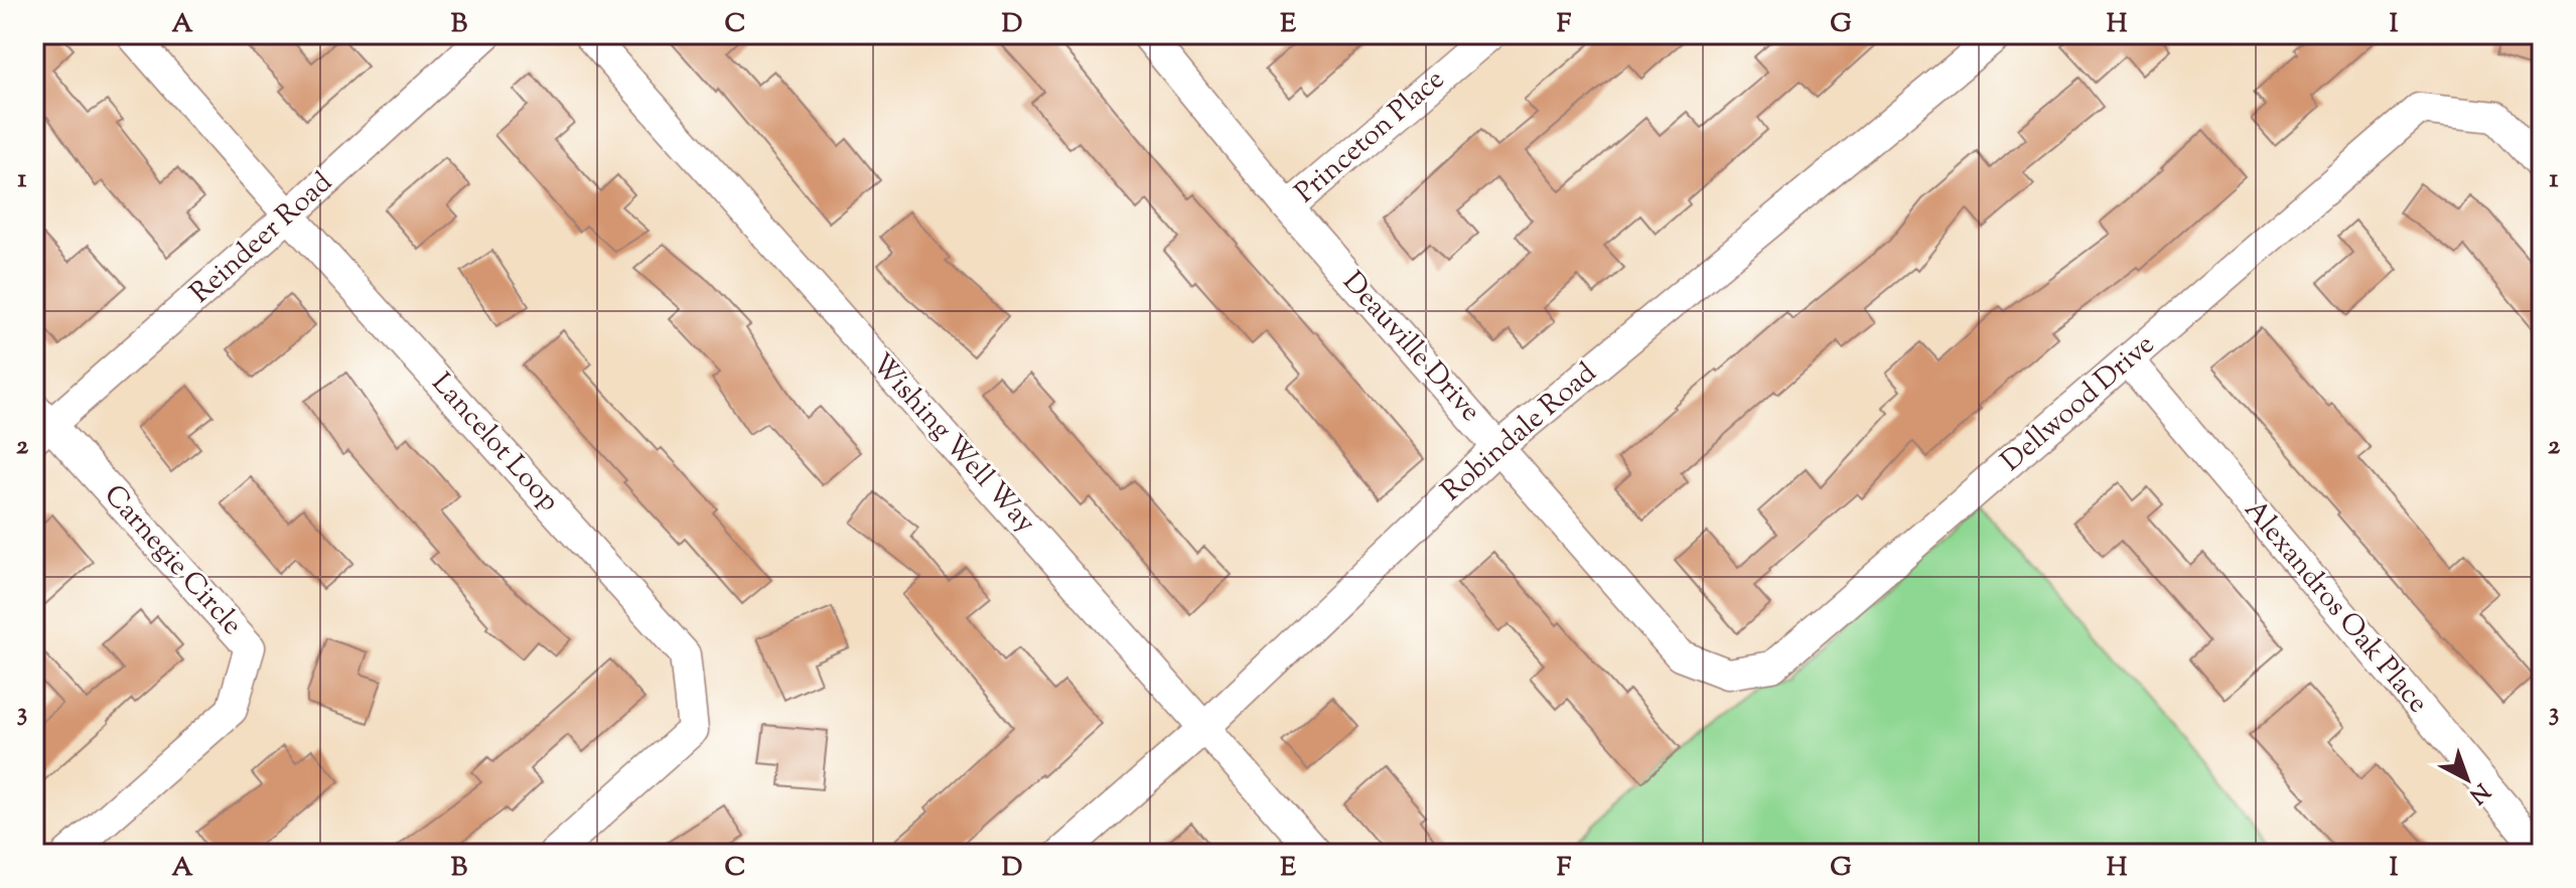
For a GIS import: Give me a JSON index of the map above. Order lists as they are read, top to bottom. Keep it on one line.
{"streets":{"street":["Princeton Place","Reindeer Road","Deauville Drive","Dellwood Drive","Robindale Road","Lancelot Loop","Wishing Well Way","Carnegie Circle","Alexandros Oak Place"]},"crossings":[["Princeton Place","Deauville Drive"],["Reindeer Road","Lancelot Loop"],["Reindeer Road","Carnegie Circle"],["Deauville Drive","Dellwood Drive"],["Deauville Drive","Robindale Road"],["Dellwood Drive","Alexandros Oak Place"],["Robindale Road","Wishing Well Way"]],"north":"bottom right","grid":{"columns":["A","B","C","D","E","F","G","H","I"],"rows":["1","2","3"]}}
